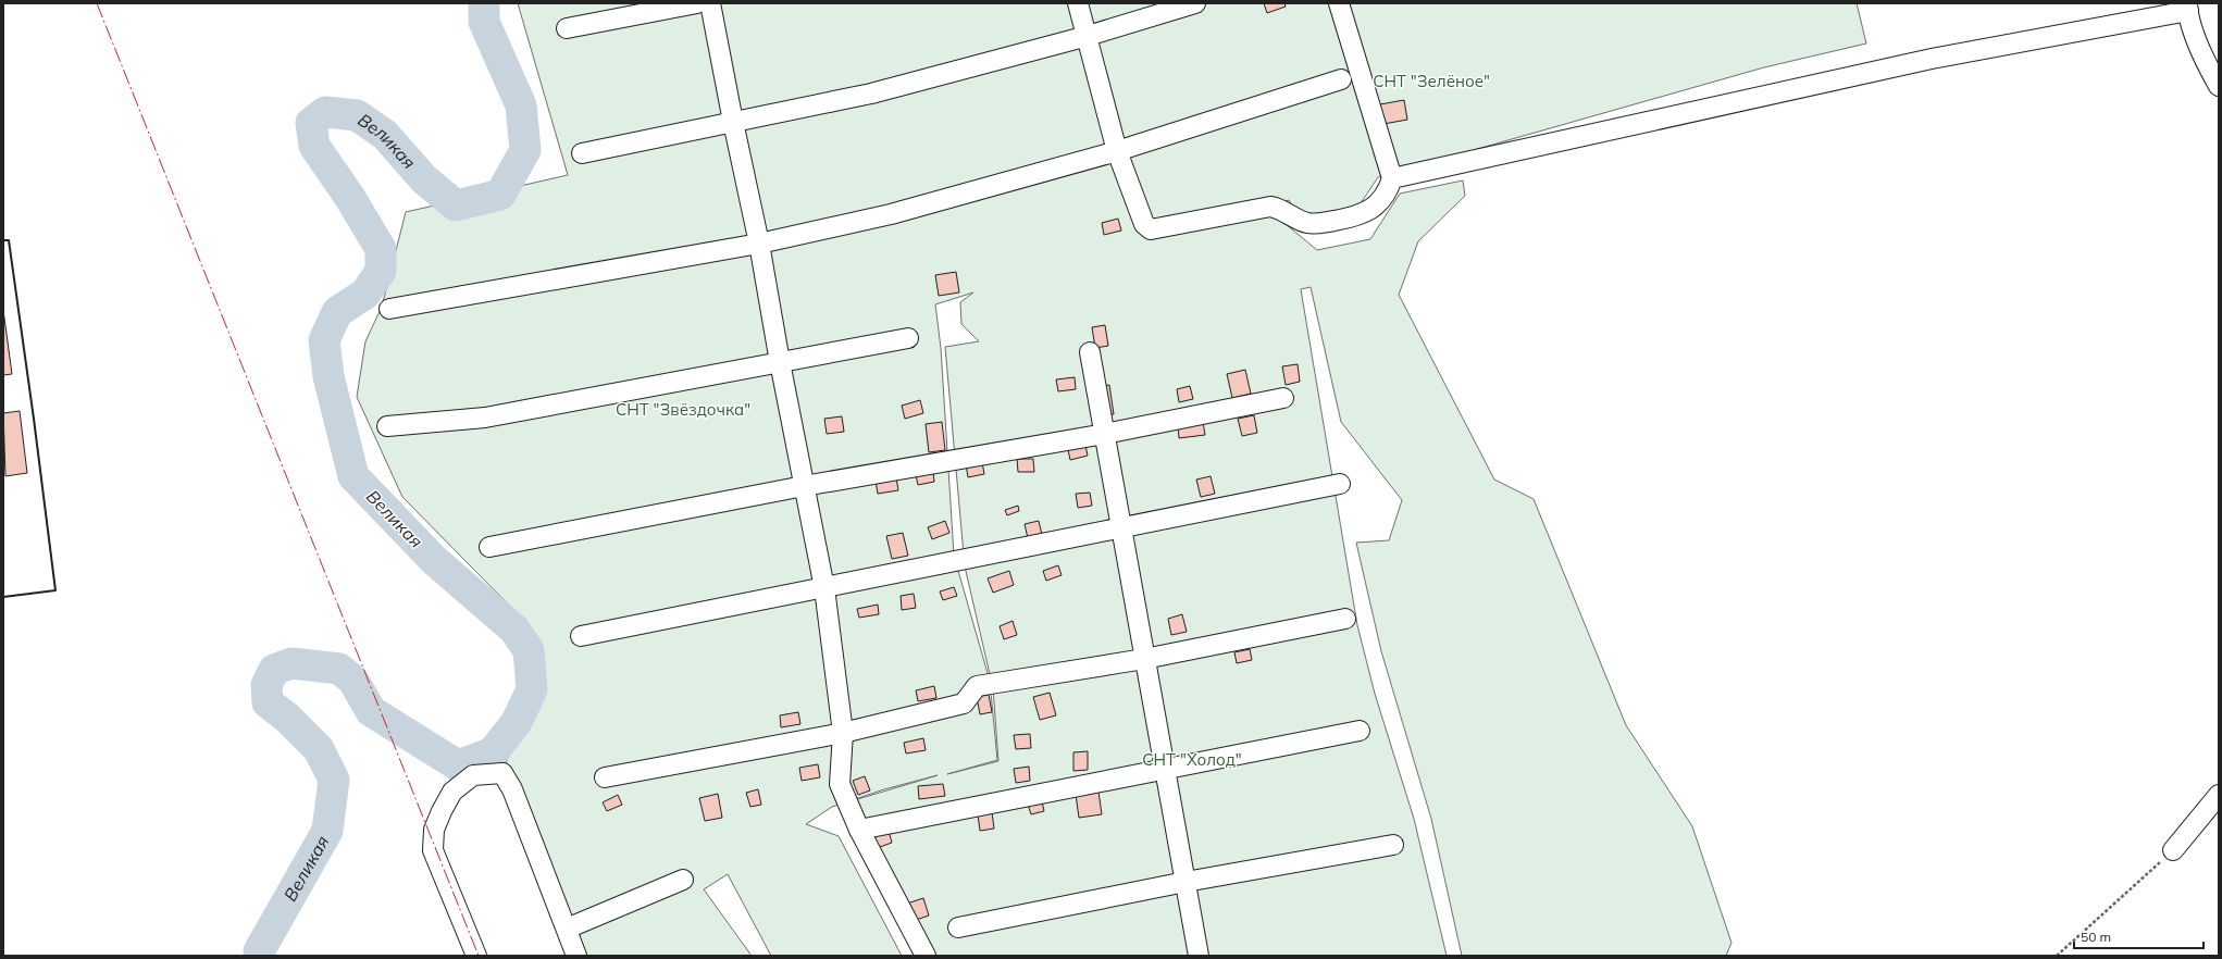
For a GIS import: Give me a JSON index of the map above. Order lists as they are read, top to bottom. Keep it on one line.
{"water":["Великая"],"parks":["СНТ \"Зелёное\"","СНТ \"Звёздочка\"","СНТ \"Холод\""],"scale_bar":"50 m"}
